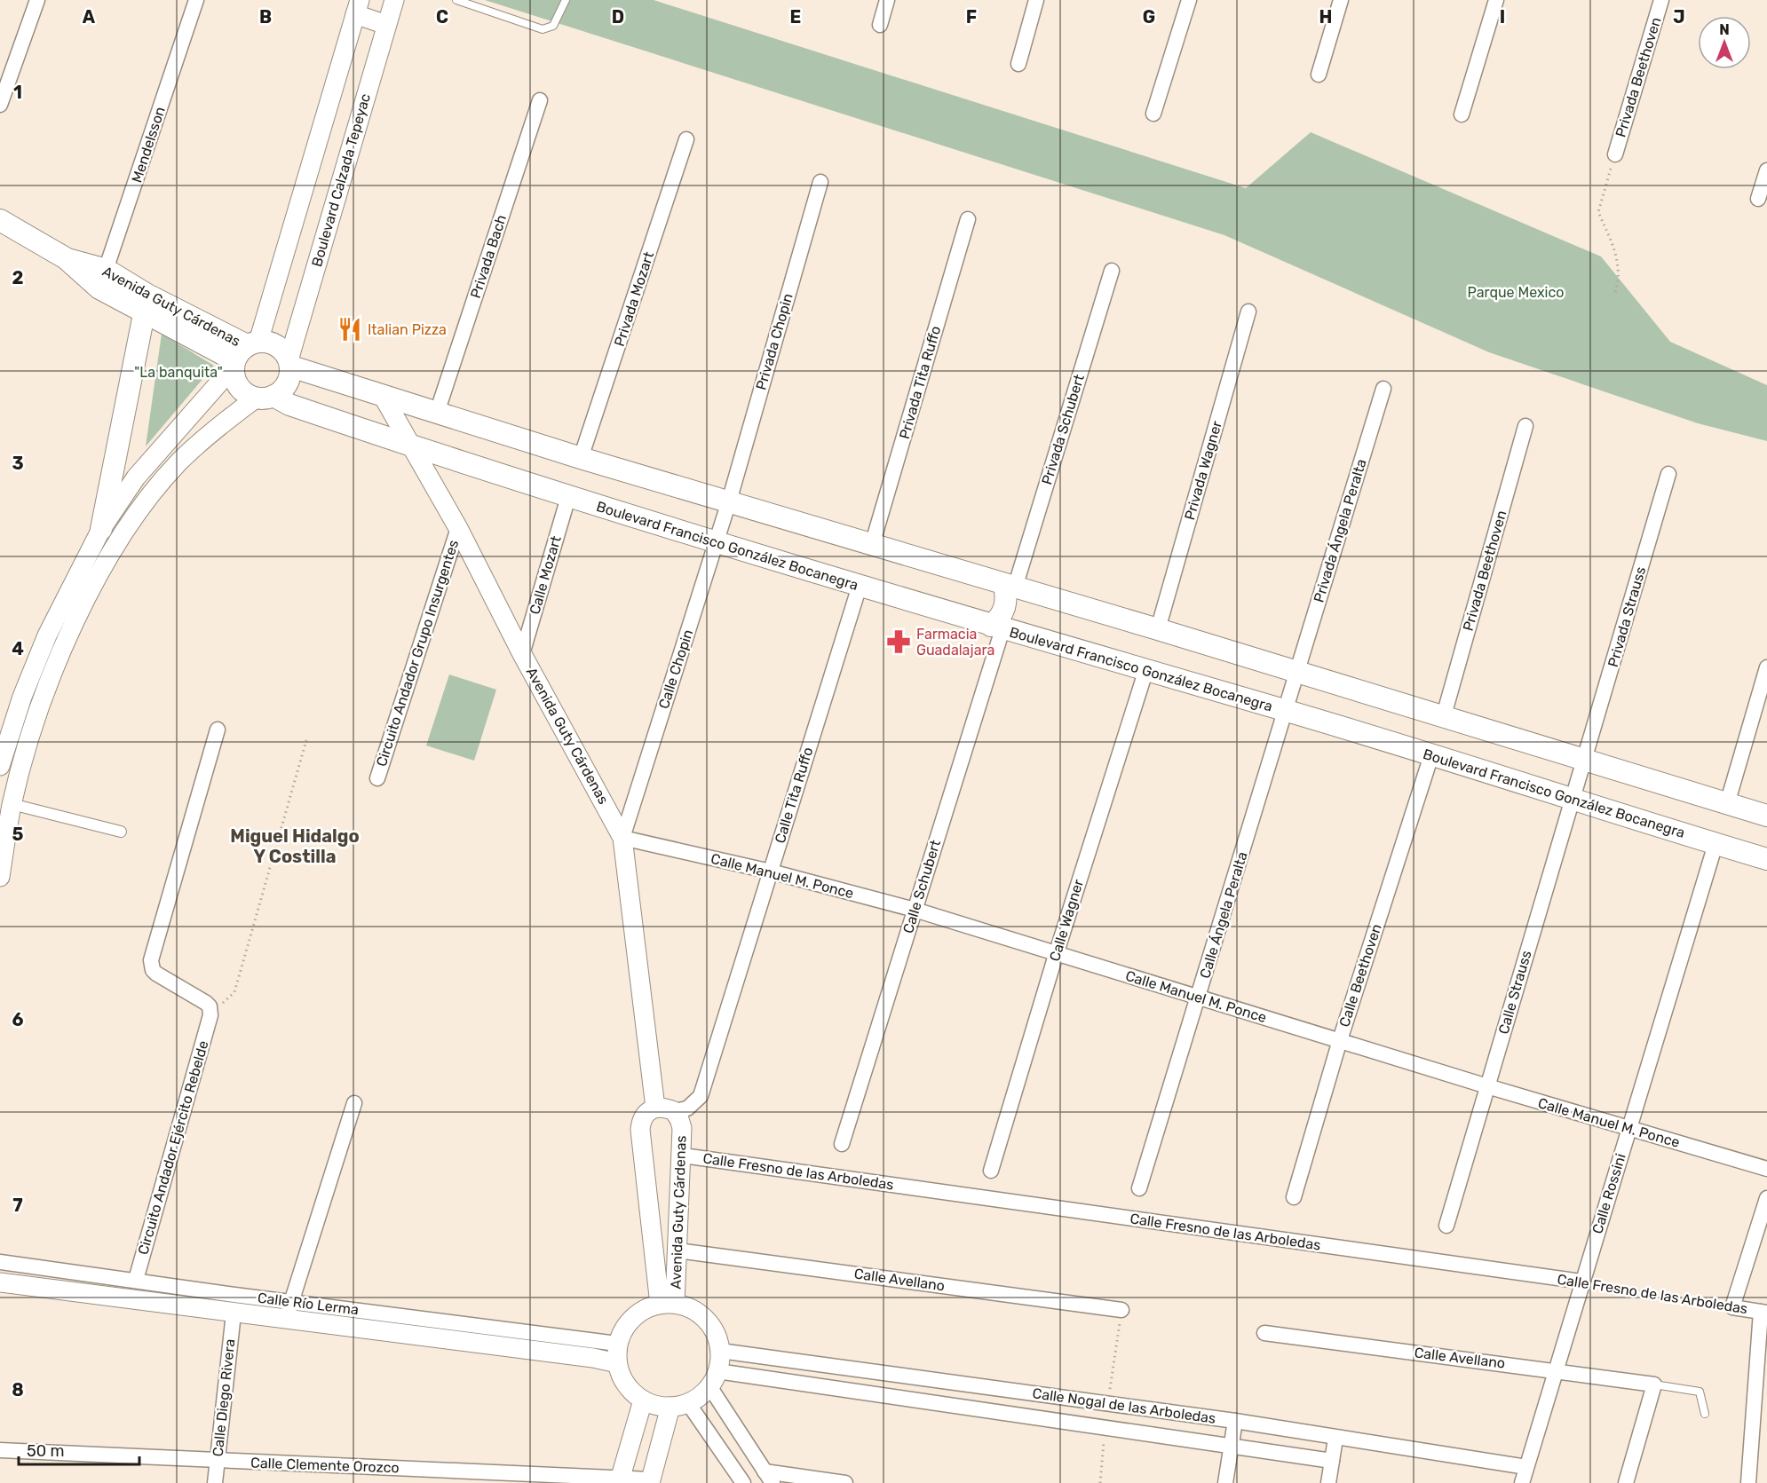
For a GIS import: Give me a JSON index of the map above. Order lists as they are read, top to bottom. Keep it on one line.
{"streets":{"main road":["Avenida Guty Cárdenas","Boulevard Francisco González Bocanegra"],"street":["Privada Beethoven","Mendelsson","Boulevard Calzada Tepeyac","Privada Bach","Privada Mozart","Privada Chopin","Privada Tita Ruffo","Privada Schubert","Privada Wagner","Privada Ángela Peralta","Calle Mozart","Privada Strauss","Circuito Andador Grupo Insurgentes","Calle Chopin","Calle Tita Ruffo","Calle Manuel M. Ponce","Calle Schubert","Calle Ángela Peralta","Calle Wagner","Calle Beethoven","Calle Strauss","Circuito Andador Ejército Rebelde","Calle Fresno de las Arboledas","Calle Rossini","Calle Avellano","Calle Río Lerma","Calle Diego Rivera","Calle Nogal de las Arboledas","Calle Clemente Orozco"]},"crossings":[["Mendelsson","Avenida Guty Cárdenas"],["Boulevard Calzada Tepeyac","Avenida Guty Cárdenas"],["Boulevard Calzada Tepeyac","Boulevard Francisco González Bocanegra"],["Avenida Guty Cárdenas","Boulevard Francisco González Bocanegra"],["Avenida Guty Cárdenas","Calle Mozart"],["Avenida Guty Cárdenas","Circuito Andador Grupo Insurgentes"],["Avenida Guty Cárdenas","Calle Chopin"],["Avenida Guty Cárdenas","Calle Tita Ruffo"],["Avenida Guty Cárdenas","Calle Manuel M. Ponce"],["Avenida Guty Cárdenas","Calle Fresno de las Arboledas"],["Avenida Guty Cárdenas","Calle Avellano"],["Avenida Guty Cárdenas","Calle Río Lerma"],["Avenida Guty Cárdenas","Calle Nogal de las Arboledas"],["Privada Chopin","Calle Chopin"],["Privada Ángela Peralta","Calle Ángela Peralta"],["Boulevard Francisco González Bocanegra","Calle Mozart"],["Boulevard Francisco González Bocanegra","Calle Chopin"],["Boulevard Francisco González Bocanegra","Calle Tita Ruffo"],["Boulevard Francisco González Bocanegra","Calle Schubert"],["Boulevard Francisco González Bocanegra","Calle Ángela Peralta"],["Boulevard Francisco González Bocanegra","Calle Wagner"],["Boulevard Francisco González Bocanegra","Calle Beethoven"],["Boulevard Francisco González Bocanegra","Calle Strauss"],["Boulevard Francisco González Bocanegra","Calle Rossini"],["Privada Strauss","Calle Strauss"],["Calle Chopin","Calle Manuel M. Ponce"],["Calle Tita Ruffo","Calle Manuel M. Ponce"],["Calle Manuel M. Ponce","Calle Schubert"],["Calle Manuel M. Ponce","Calle Ángela Peralta"],["Calle Manuel M. Ponce","Calle Wagner"],["Calle Manuel M. Ponce","Calle Beethoven"],["Calle Manuel M. Ponce","Calle Strauss"],["Calle Manuel M. Ponce","Calle Rossini"],["Circuito Andador Ejército Rebelde","Calle Río Lerma"],["Calle Fresno de las Arboledas","Calle Rossini"],["Calle Rossini","Calle Avellano"],["Calle Rossini","Calle Nogal de las Arboledas"],["Calle Río Lerma","Calle Diego Rivera"],["Calle Río Lerma","Calle Nogal de las Arboledas"],["Calle Diego Rivera","Calle Clemente Orozco"]],"districts":["Miguel Hidalgo Y Costilla"],"parks":["Parque Mexico","\"La banquita\""],"places":{"restaurant":["Italian Pizza"],"pharmacy":["Farmacia Guadalajara"]},"scale_bar":"50 m","north":"top","grid":{"columns":["A","B","C","D","E","F","G","H","I","J"],"rows":["1","2","3","4","5","6","7","8"]}}
